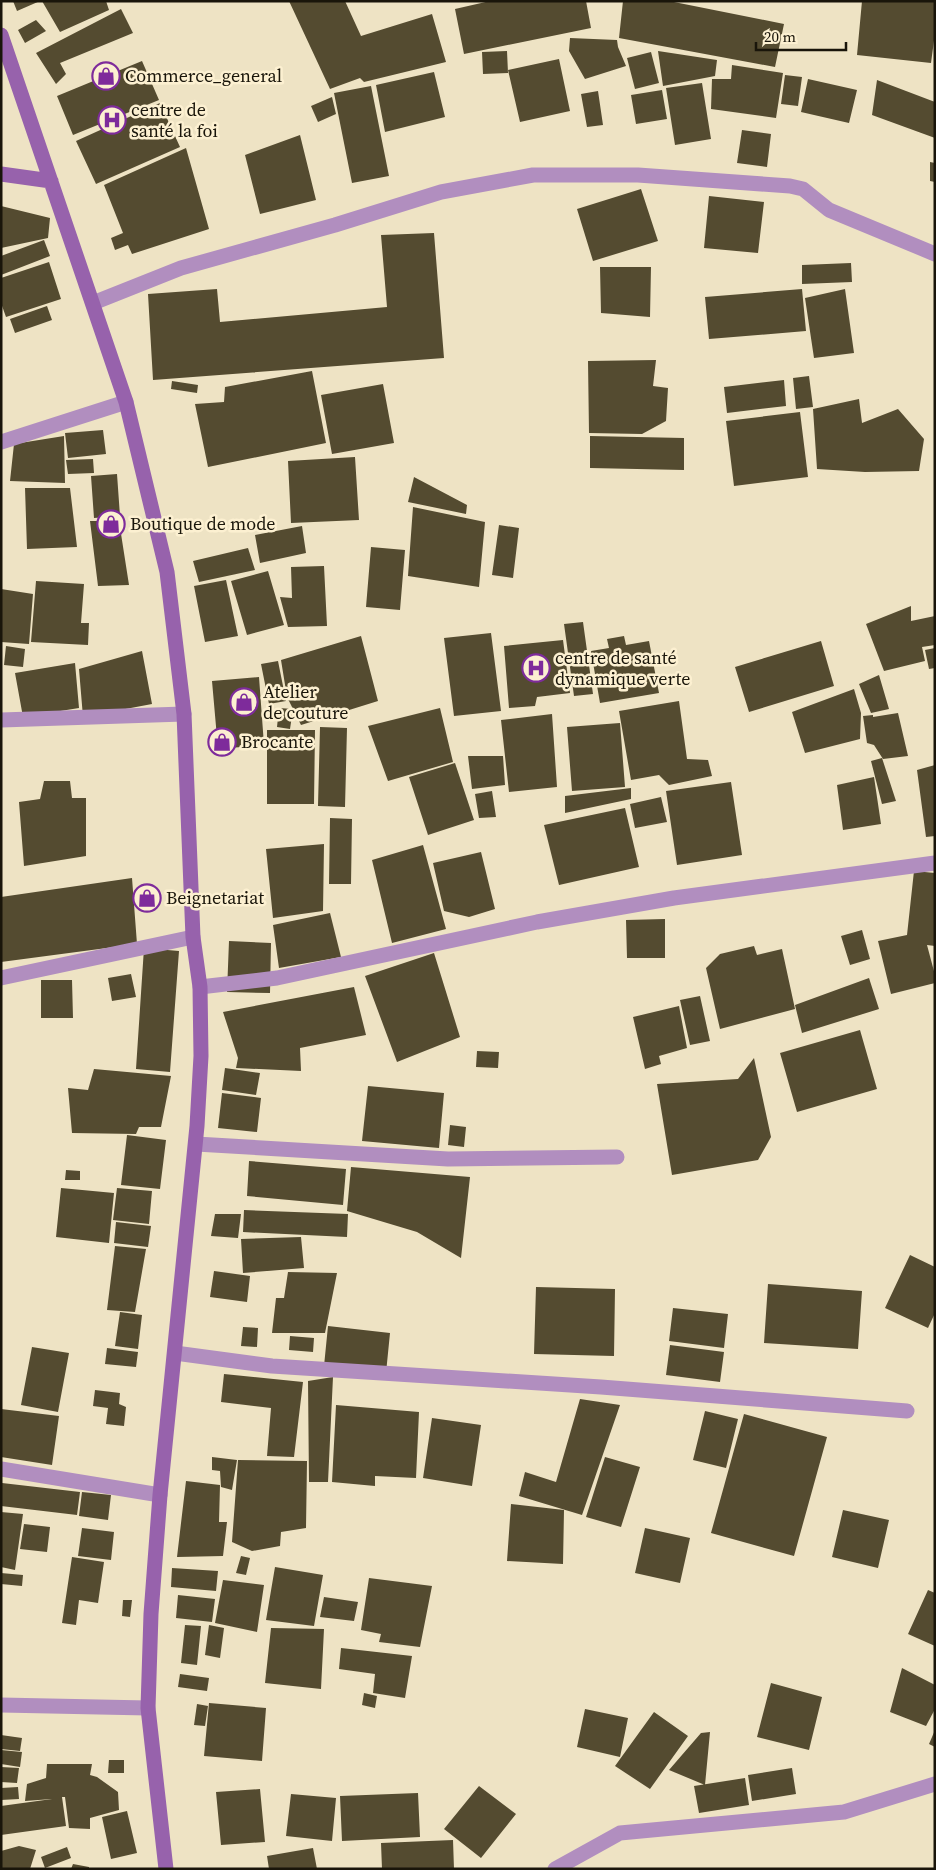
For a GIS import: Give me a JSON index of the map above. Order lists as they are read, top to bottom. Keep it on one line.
{"places":{"shop":["Commerce_general","Boutique de mode","Atelier de couture","Brocante","Beignetariat"],"hospital":["centre de santé la foi","centre de santé dynamique verte"]},"scale_bar":"20 m"}
